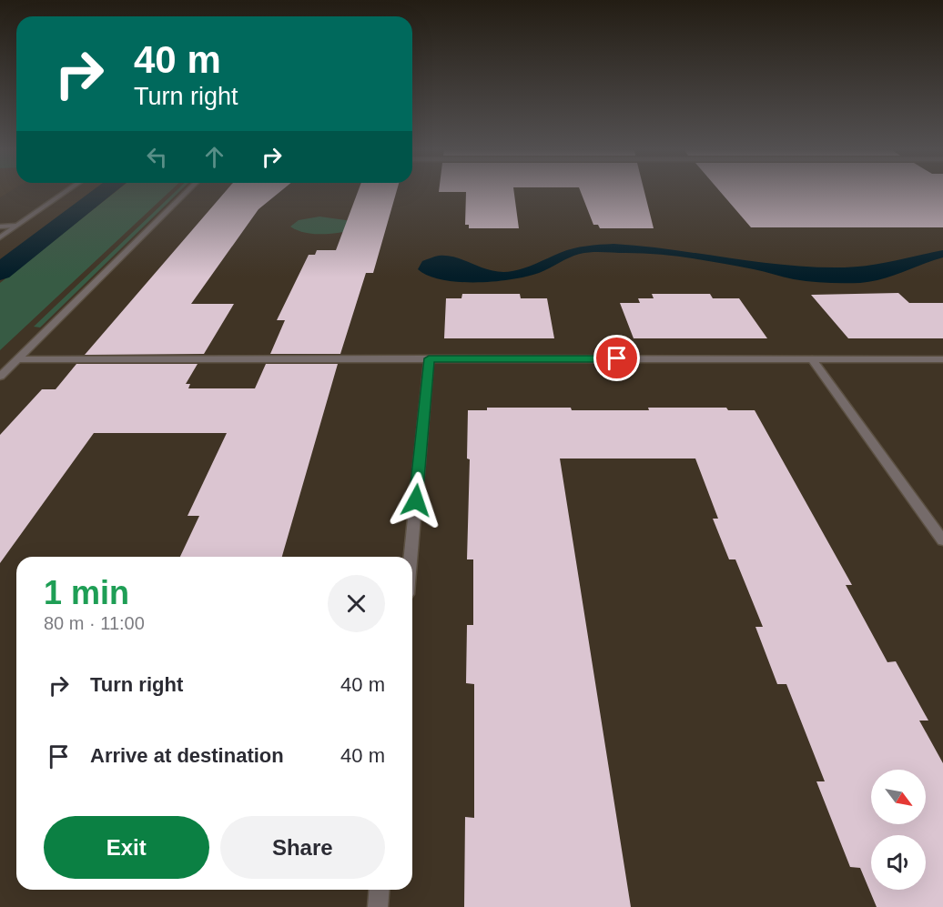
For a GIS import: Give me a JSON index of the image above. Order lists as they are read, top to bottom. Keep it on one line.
{"north":"bottom right","page":{"turn":["40 m","Turn right"],"heading":["1 min","80 m · 11:00"],"list":[{"name":"Turn right","value":"40 m"},{"name":"Arrive at destination","value":"40 m"}],"buttons":["Exit","Share"]}}
